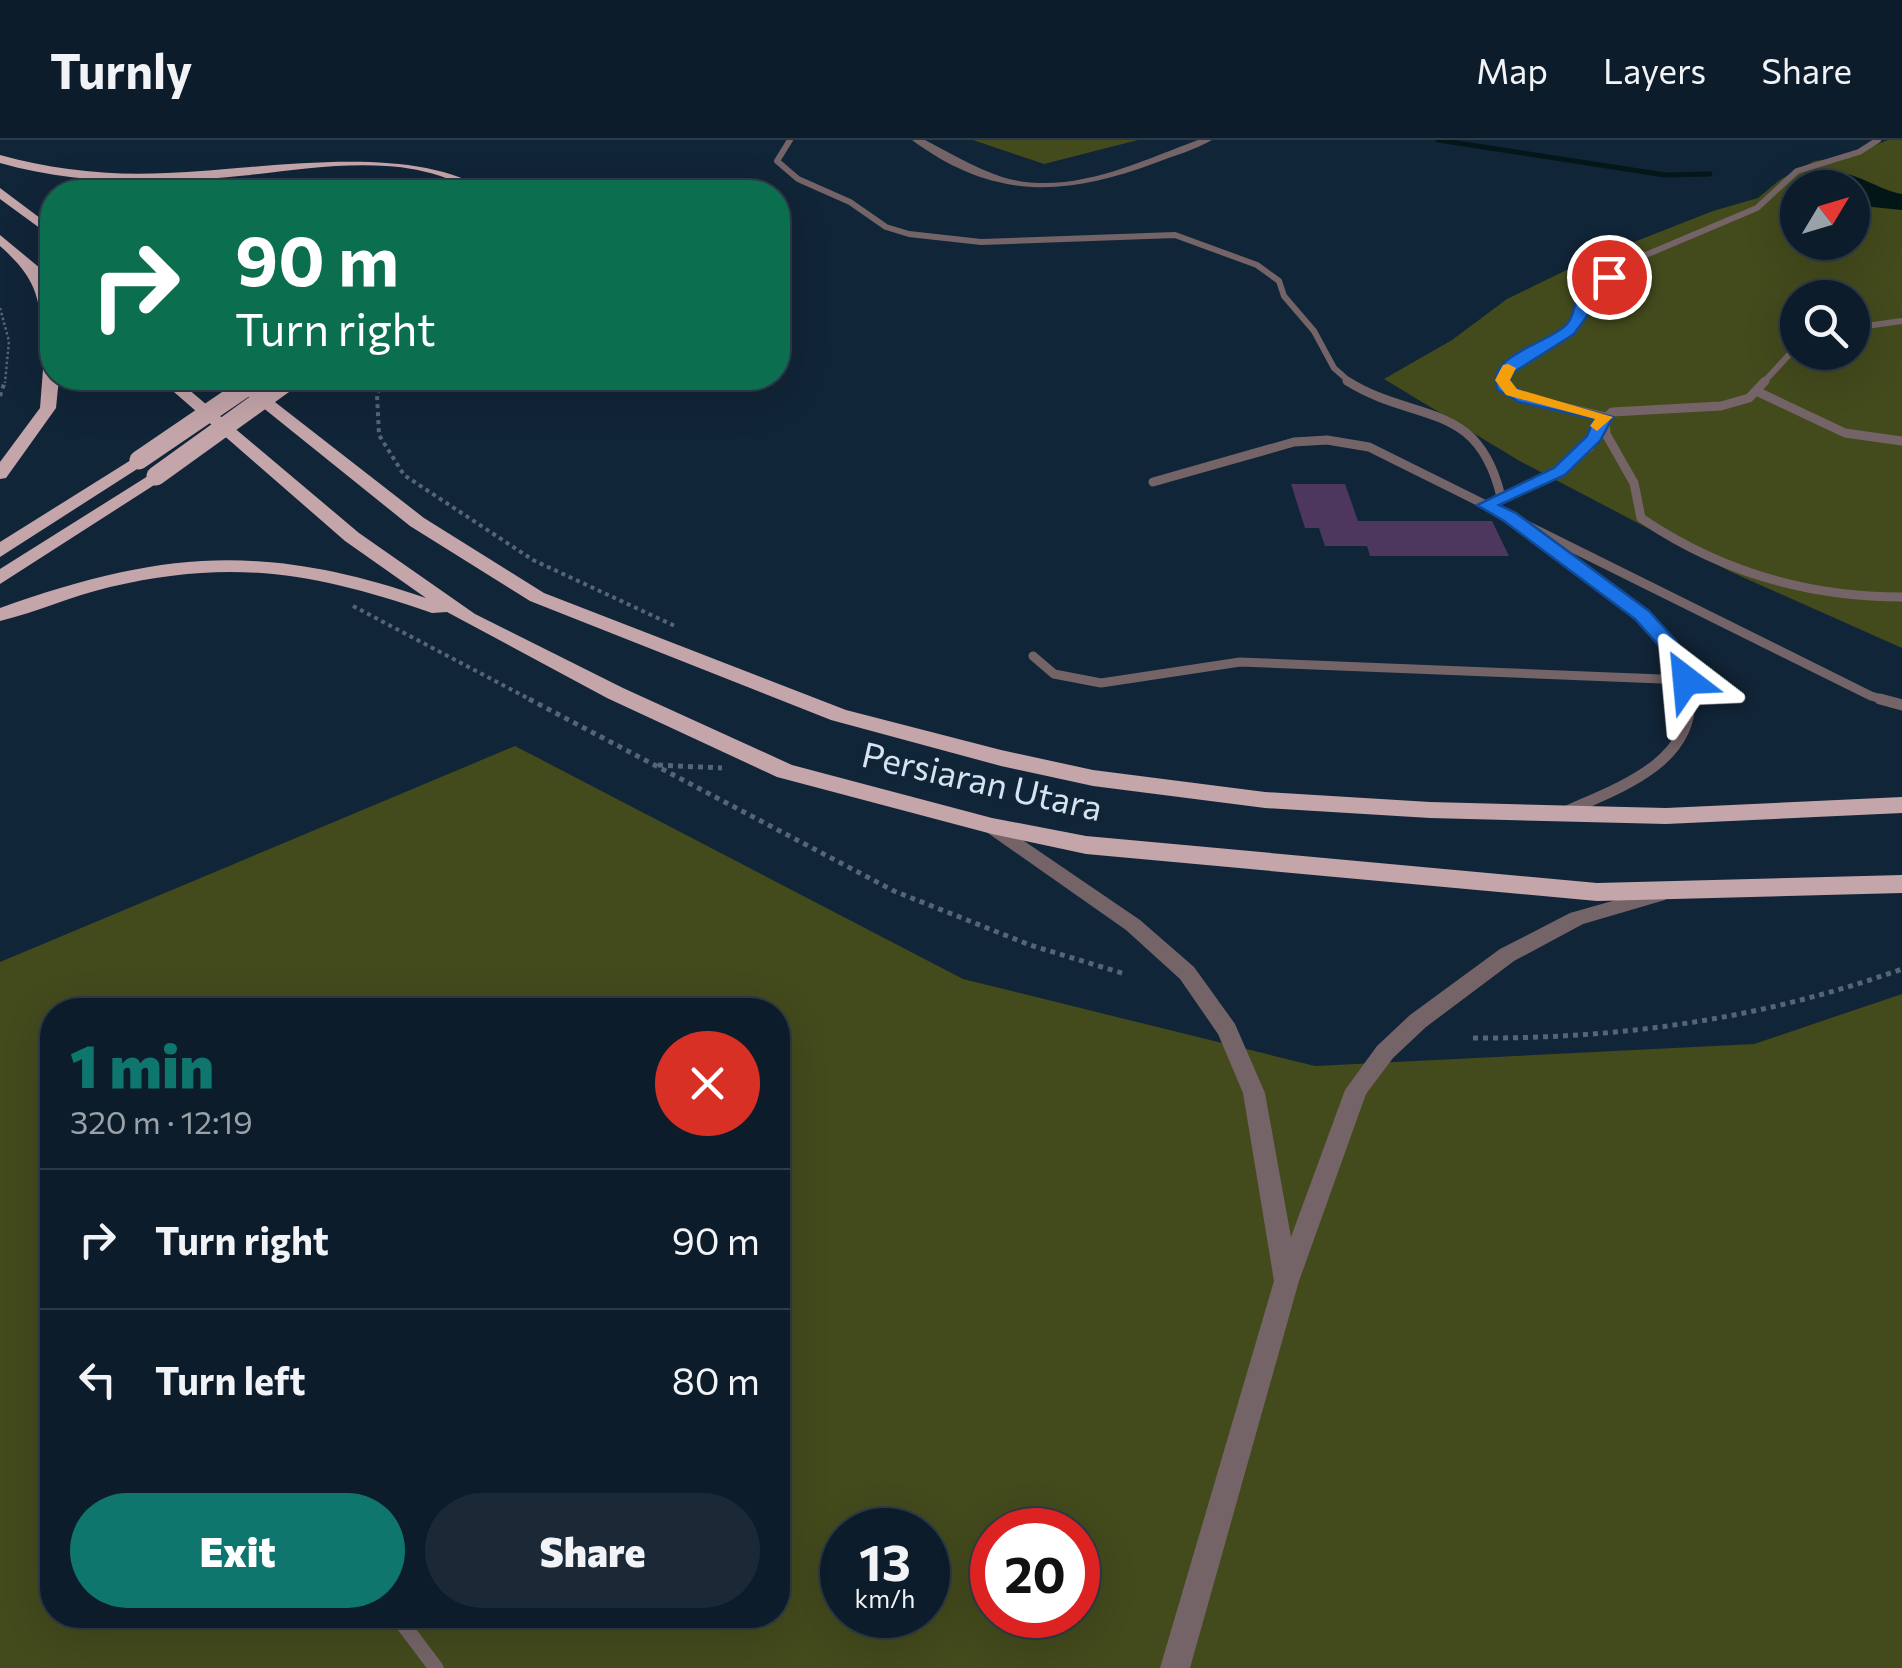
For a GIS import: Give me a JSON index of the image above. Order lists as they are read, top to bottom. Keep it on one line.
{"streets":{"main road":["Persiaran Utara"]},"north":"top right","page":{"header":"Turnly","nav":["Map","Layers","Share"],"turn":["90 m","Turn right"],"heading":["1 min","320 m · 12:19"],"list":[{"name":"Turn right","value":"90 m"},{"name":"Turn left","value":"80 m"}],"buttons":["Exit","Share"],"speed":"13 km/h","limit":"20"}}
